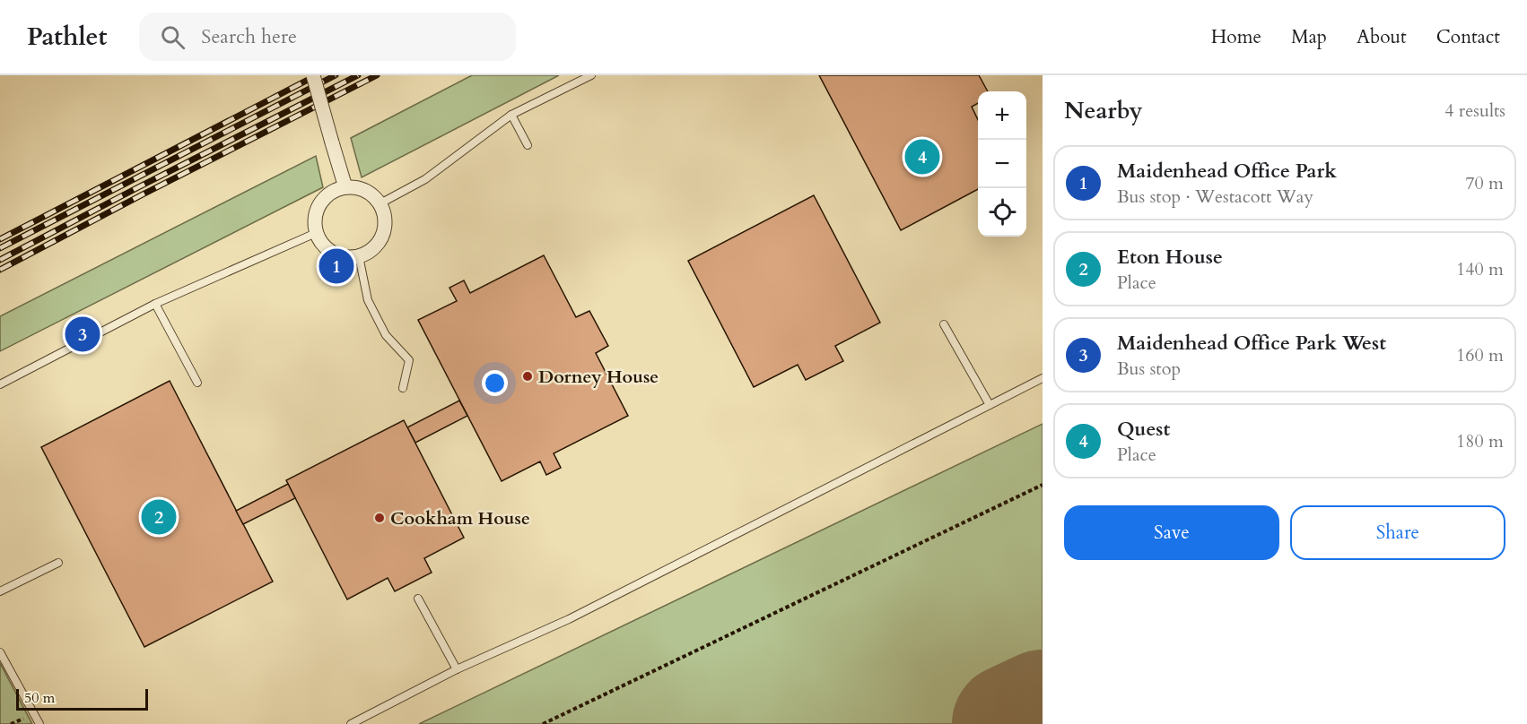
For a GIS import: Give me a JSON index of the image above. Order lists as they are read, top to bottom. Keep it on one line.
{"places":["Dorney House","Cookham House"],"scale_bar":"50 m","page":{"header":"Pathlet","search":"Search here","nav":["Home","Map","About","Contact"],"heading":["Nearby","4 results"],"map_buttons":["+","−"],"pins":["4","1","3","2"],"list":[{"mark":"1","name":"Maidenhead Office Park","note":"Bus stop · Westacott Way","value":"70 m"},{"mark":"2","name":"Eton House","note":"Place","value":"140 m"},{"mark":"3","name":"Maidenhead Office Park West","note":"Bus stop","value":"160 m"},{"mark":"4","name":"Quest","note":"Place","value":"180 m"}],"buttons":["Save","Share"],"scale":"50 m"}}
